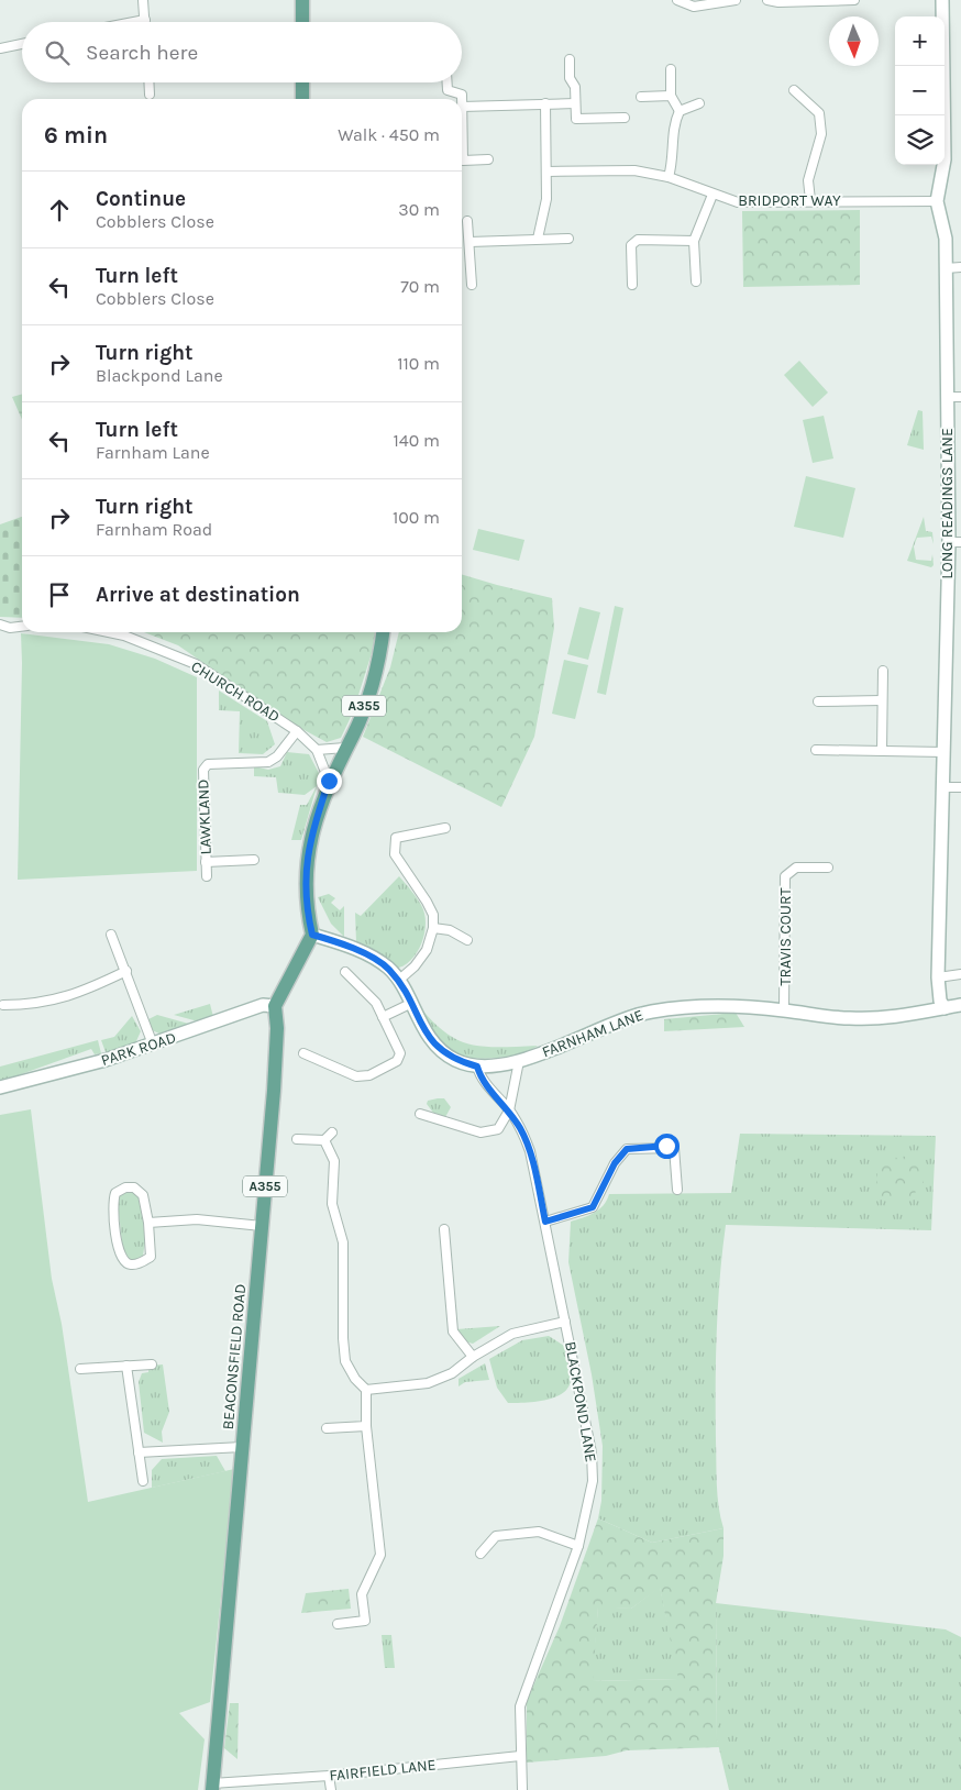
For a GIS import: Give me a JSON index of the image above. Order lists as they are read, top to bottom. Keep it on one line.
{"streets":{"main road":["A355","BEACONSFIELD ROAD"],"street":["BRIDPORT WAY","LONG READINGS LANE","CHURCH ROAD","LAWKLAND","TRAVIS COURT","FARNHAM LANE","PARK ROAD","BLACKPOND LANE","FAIRFIELD LANE"]},"crossings":[["BRIDPORT WAY","LONG READINGS LANE"],["LONG READINGS LANE","FARNHAM LANE"],["CHURCH ROAD","A355"],["CHURCH ROAD","LAWKLAND"],["A355","FARNHAM LANE"],["TRAVIS COURT","FARNHAM LANE"],["FARNHAM LANE","BLACKPOND LANE"],["PARK ROAD","BEACONSFIELD ROAD"],["BEACONSFIELD ROAD","FAIRFIELD LANE"],["BLACKPOND LANE","FAIRFIELD LANE"]],"north":"bottom","page":{"map_buttons":["+","−"],"search":"Search here","heading":["6 min","Walk · 450 m"],"list":[["Continue","Cobblers Close","30 m"],["Turn left","Cobblers Close","70 m"],["Turn right","Blackpond Lane","110 m"],["Turn left","Farnham Lane","140 m"],["Turn right","Farnham Road","100 m"],"Arrive at destination"]}}
